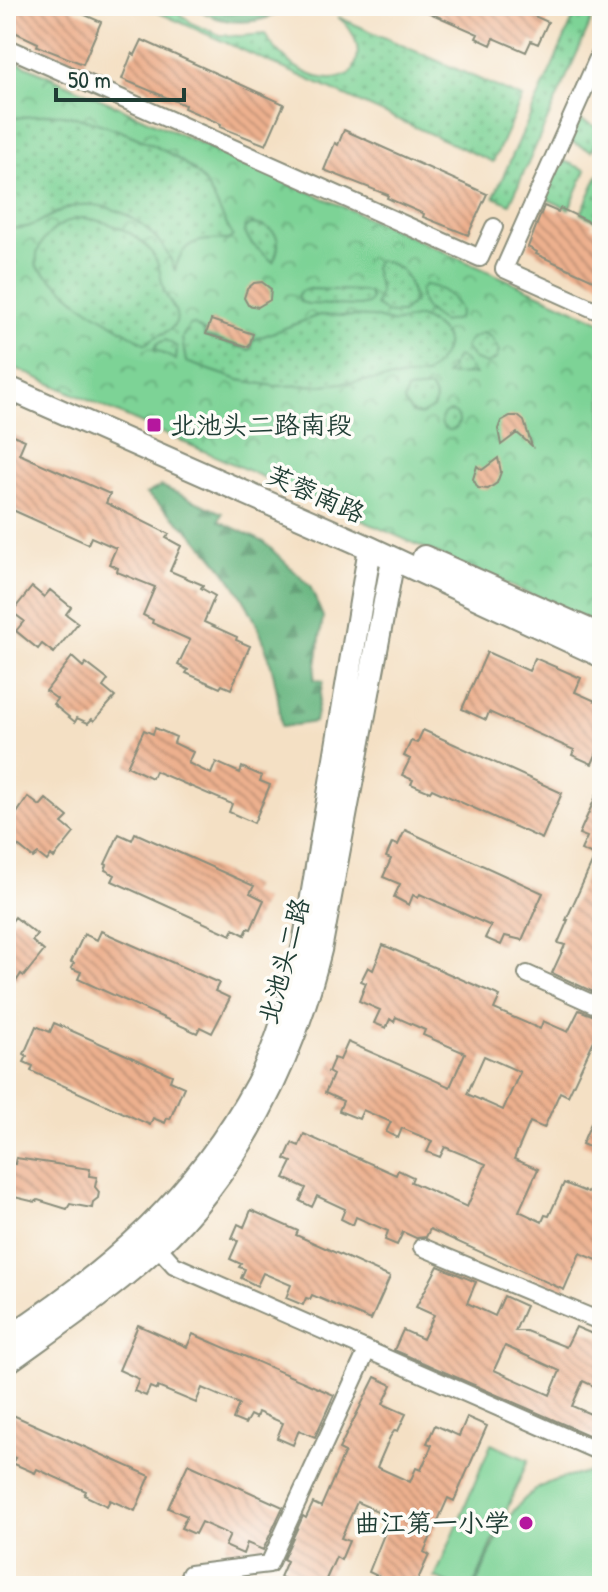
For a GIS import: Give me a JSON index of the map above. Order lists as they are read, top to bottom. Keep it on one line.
{"streets":{"main road":["芙蓉南路","北池头二路"]},"crossings":[["芙蓉南路","北池头二路"]],"places":{"transit":["北池头二路南段"],"other":["曲江第一小学"]},"scale_bar":"50 m"}
